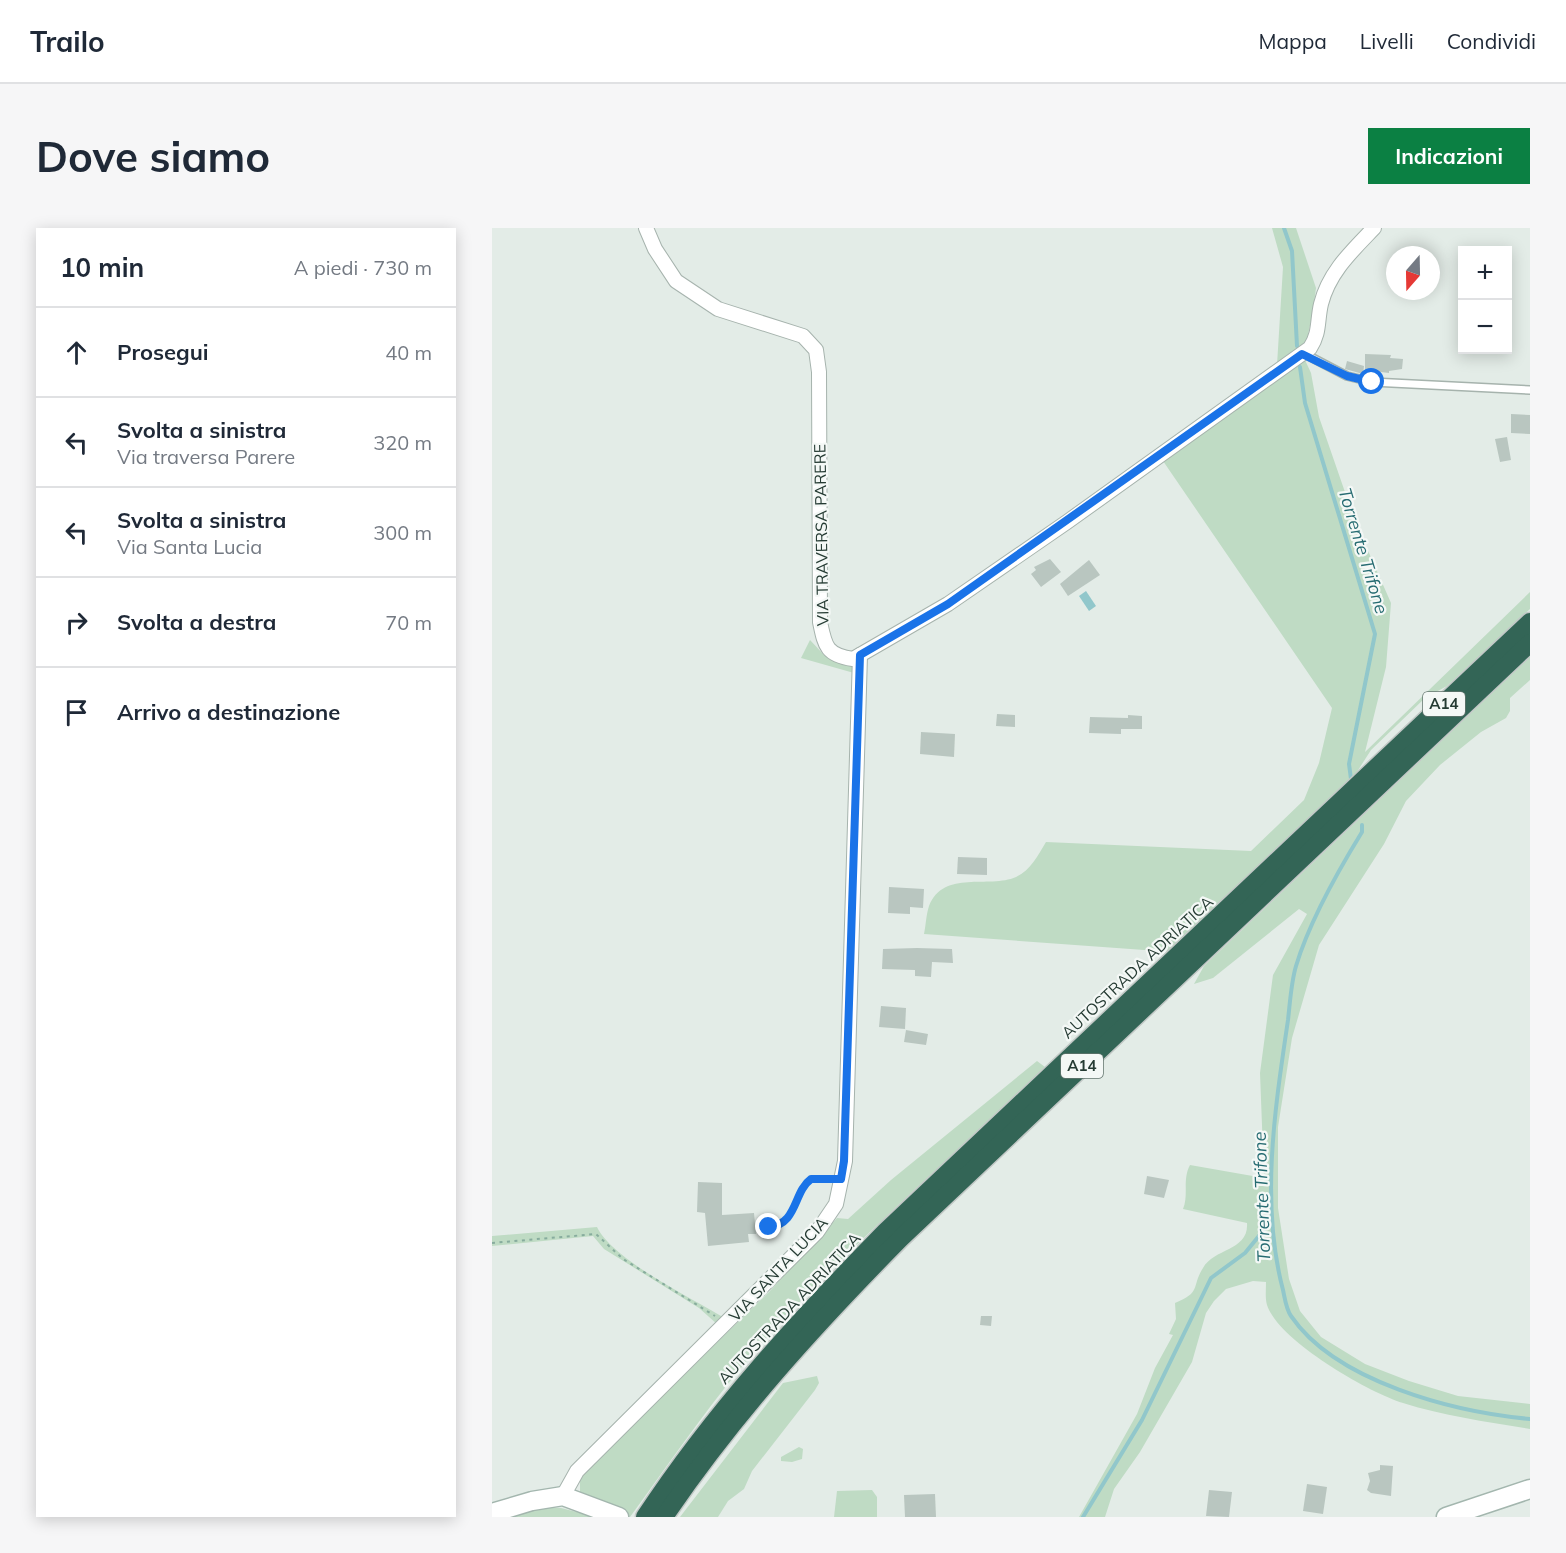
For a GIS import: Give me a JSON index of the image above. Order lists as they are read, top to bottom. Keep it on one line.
{"streets":{"highway":["A14","AUTOSTRADA ADRIATICA"],"street":["VIA TRAVERSA PARERE","VIA SANTA LUCIA"]},"crossings":[["VIA TRAVERSA PARERE","VIA SANTA LUCIA"]],"water":["Torrente Trifone"],"north":"bottom","page":{"header":"Trailo","nav":["Mappa","Livelli","Condividi"],"buttons":"Indicazioni","title":"Dove siamo","heading":["10 min","A piedi · 730 m"],"map_buttons":["+","−"],"list":[["Prosegui","40 m"],["Svolta a sinistra","Via traversa Parere","320 m"],["Svolta a sinistra","Via Santa Lucia","300 m"],["Svolta a destra","70 m"],"Arrivo a destinazione"]}}
